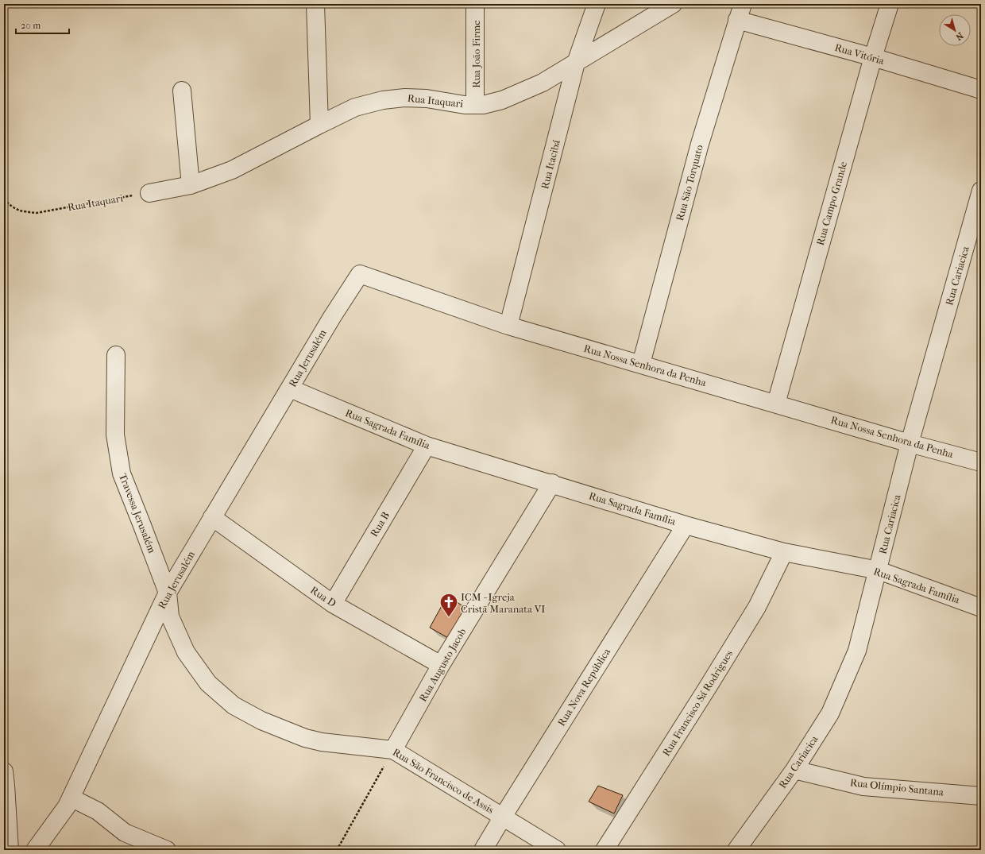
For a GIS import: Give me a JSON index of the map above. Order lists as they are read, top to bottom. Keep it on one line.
{"streets":{"street":["Rua João Firme","Rua Vitória","Rua Itaquari","Rua Itacibá","Rua São Torquato","Rua Campo Grande","Rua Cariacica","Rua Jerusalém","Rua Nossa Senhora da Penha","Rua Sagrada Família","Travessa Jerusalém","Rua B","Rua D","Rua Augusto Jacob","Rua Nova República","Rua Francisco Sá Rodrigues","Rua São Francisco de Assis","Rua Olímpio Santana"]},"crossings":[["Rua João Firme","Rua Itaquari"],["Rua Vitória","Rua São Torquato"],["Rua Vitória","Rua Campo Grande"],["Rua Itaquari","Rua Itacibá"],["Rua Itacibá","Rua Nossa Senhora da Penha"],["Rua São Torquato","Rua Nossa Senhora da Penha"],["Rua Campo Grande","Rua Nossa Senhora da Penha"],["Rua Cariacica","Rua Nossa Senhora da Penha"],["Rua Cariacica","Rua Sagrada Família"],["Rua Cariacica","Rua Olímpio Santana"],["Rua Jerusalém","Rua Nossa Senhora da Penha"],["Rua Jerusalém","Rua Sagrada Família"],["Rua Jerusalém","Travessa Jerusalém"],["Rua Jerusalém","Rua D"],["Rua Jerusalém","Rua São Francisco de Assis"],["Rua Sagrada Família","Rua B"],["Rua Sagrada Família","Rua Augusto Jacob"],["Rua Sagrada Família","Rua Nova República"],["Rua Sagrada Família","Rua Francisco Sá Rodrigues"],["Travessa Jerusalém","Rua São Francisco de Assis"],["Rua B","Rua D"],["Rua D","Rua Augusto Jacob"],["Rua Augusto Jacob","Rua São Francisco de Assis"],["Rua Nova República","Rua São Francisco de Assis"]],"places":{"church":["ICM - Igreja Cristã Maranata VI"]},"scale_bar":"20 m","north":"bottom right"}
